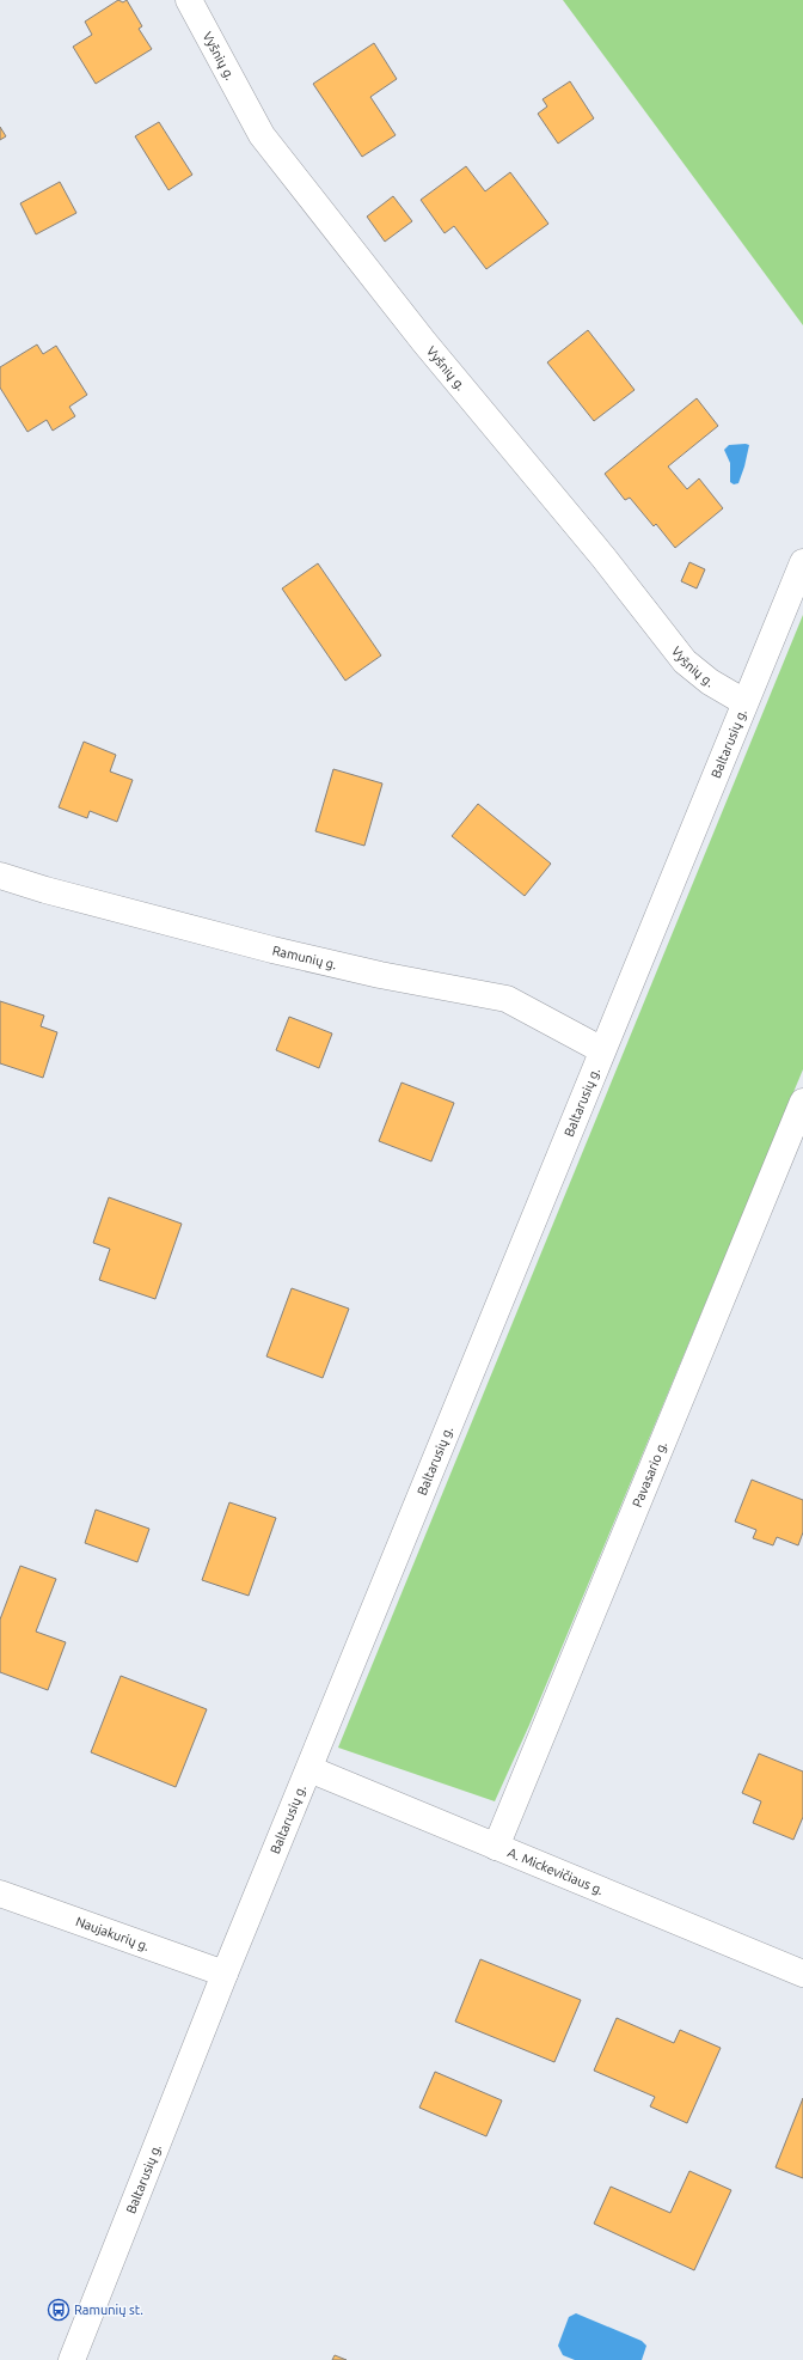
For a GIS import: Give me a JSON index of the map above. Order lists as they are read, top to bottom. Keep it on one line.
{"streets":{"street":["Vyšnių g.","Baltarusių g.","Ramunių g.","Pavasario g.","A. Mickevičiaus g.","Naujakurių g."]},"crossings":[["Vyšnių g.","Baltarusių g."],["Baltarusių g.","Ramunių g."],["Baltarusių g.","A. Mickevičiaus g."],["Baltarusių g.","Naujakurių g."],["Pavasario g.","A. Mickevičiaus g."]],"places":{"bus stop":["Ramunių st."]}}
